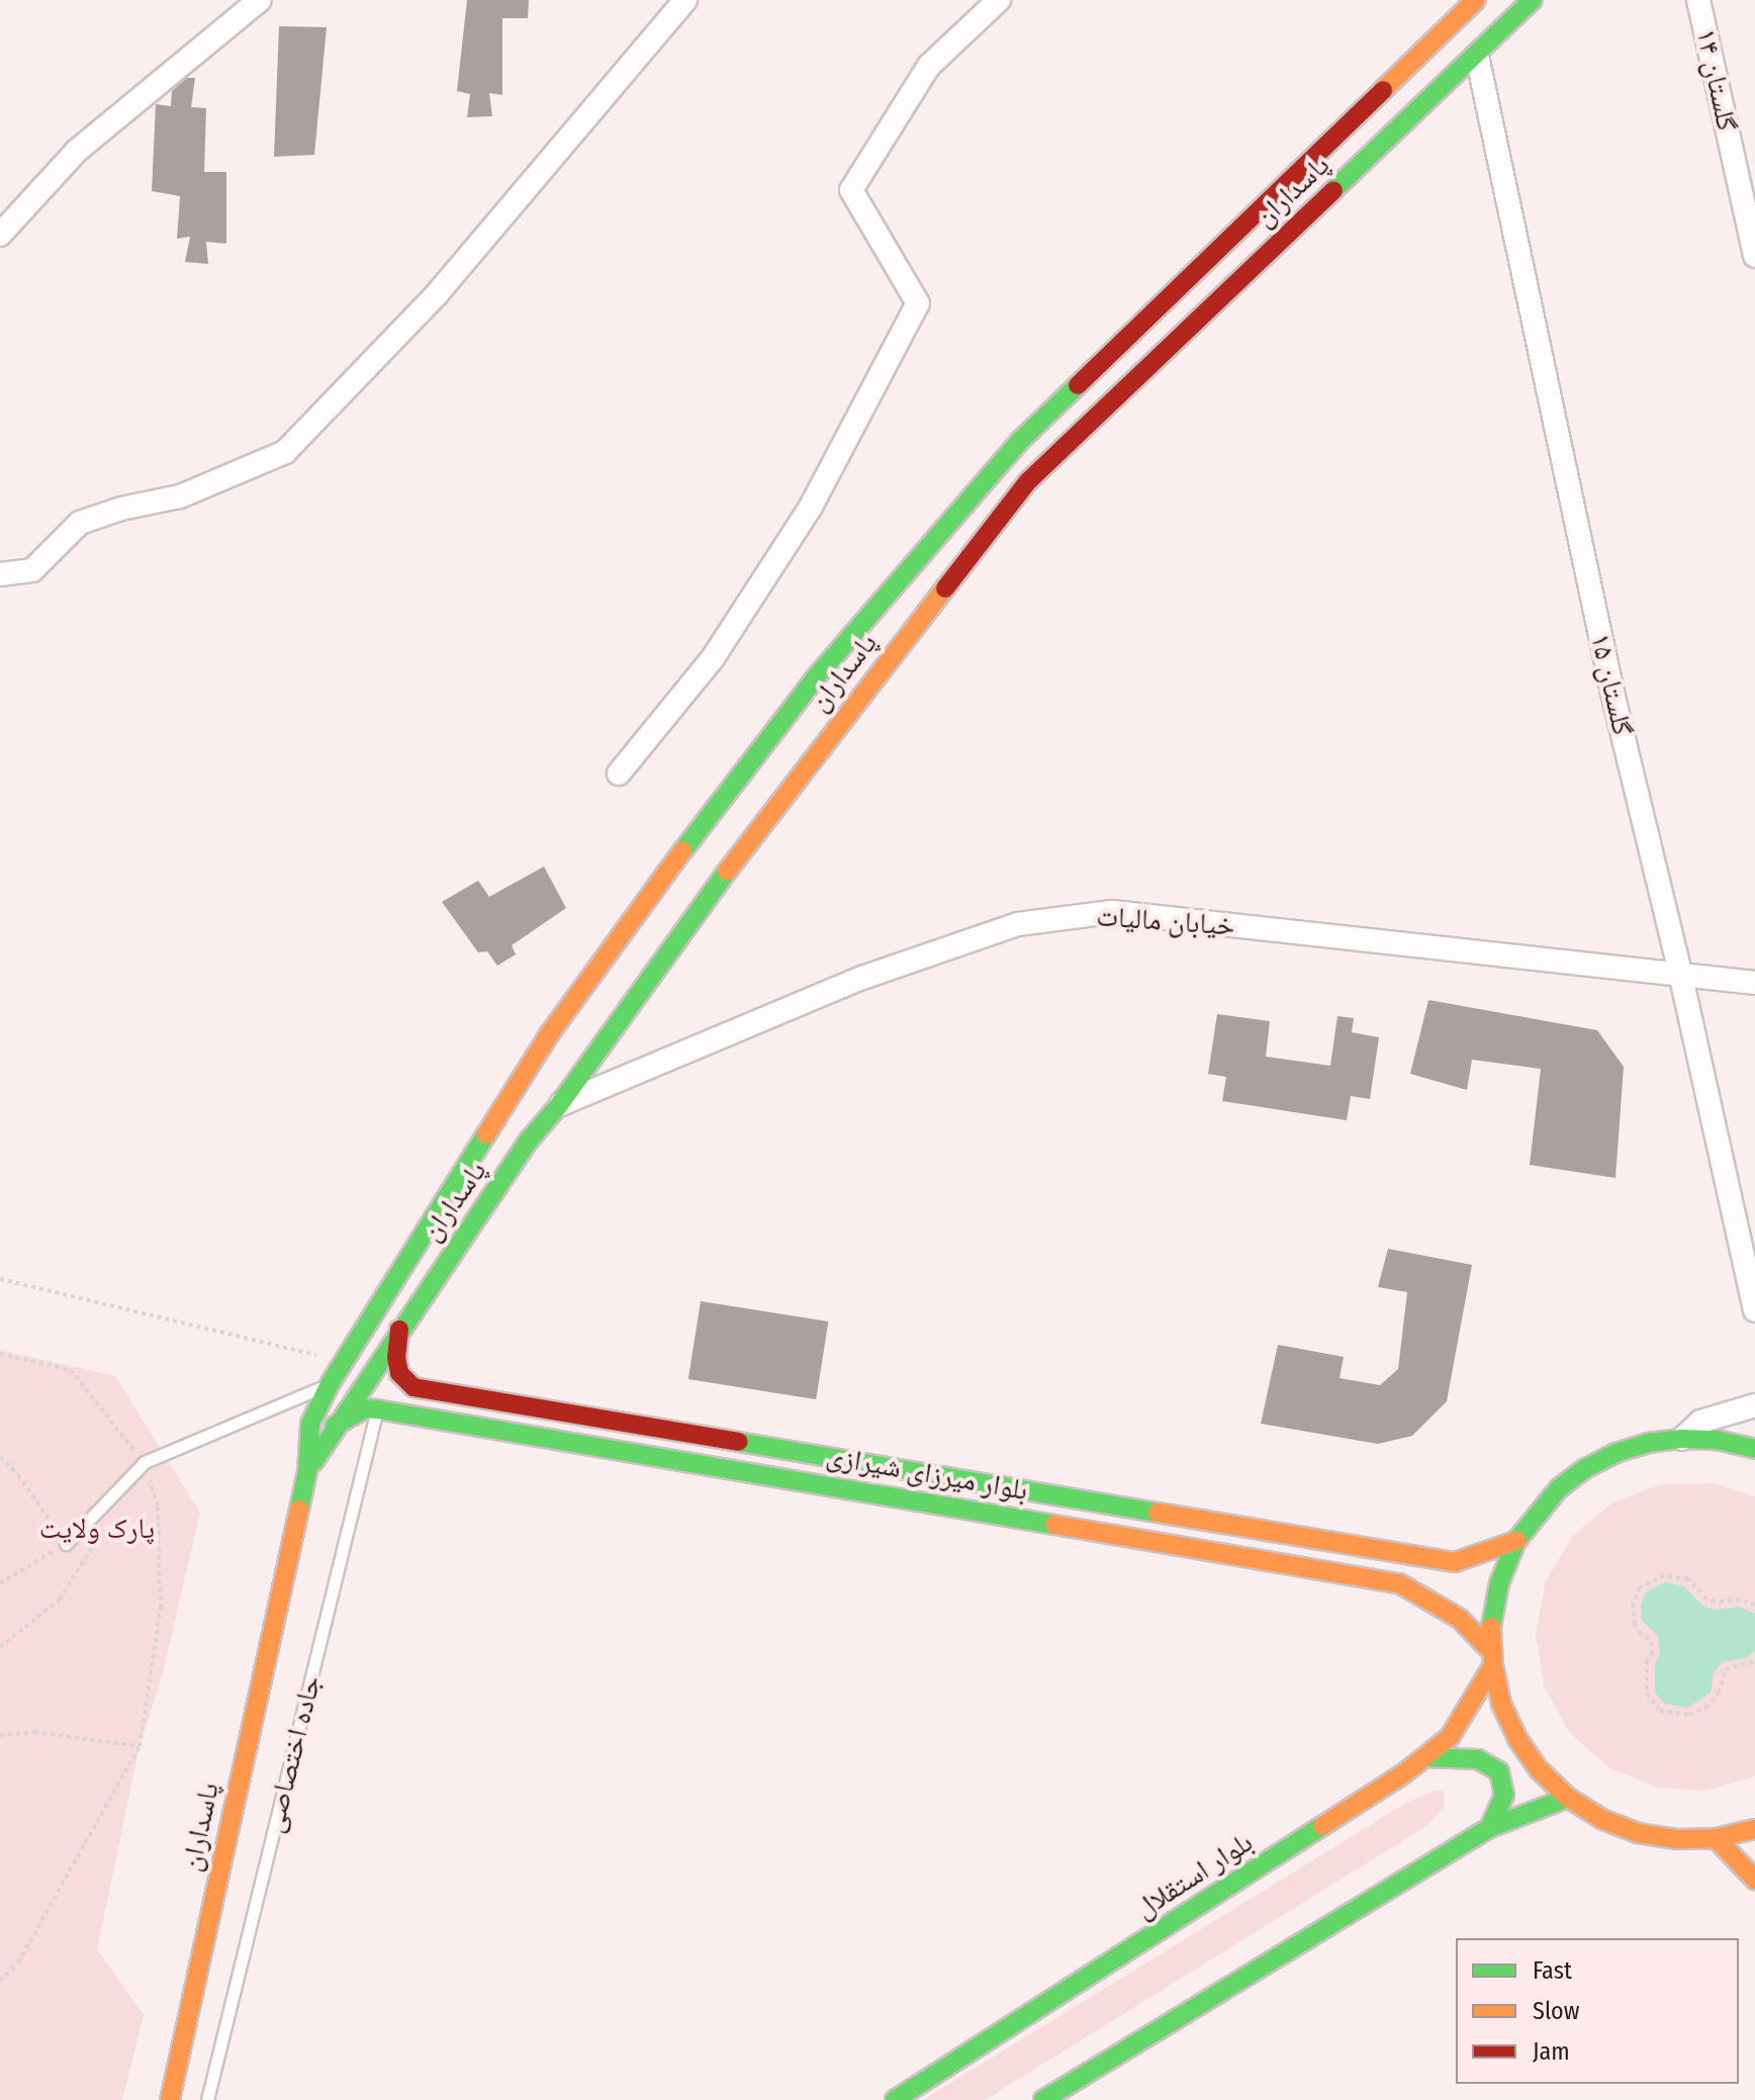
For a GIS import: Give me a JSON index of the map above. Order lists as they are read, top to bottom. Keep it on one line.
{"streets":{"main road":["پاسداران","بلوار میرزای شیرازی","بلوار استقلال"],"street":["گلستان ۱۴","گلستان ۱۵","خیابان مالیات"],"lane":["جاده اختصاصی"]},"crossings":[["پاسداران","گلستان ۱۵"],["پاسداران","خیابان مالیات"],["پاسداران","بلوار میرزای شیرازی"],["گلستان ۱۵","خیابان مالیات"],["بلوار میرزای شیرازی","جاده اختصاصی"],["بلوار میرزای شیرازی","بلوار استقلال"]],"parks":["پارک ولایت"],"legend":["Fast","Slow","Jam"]}
